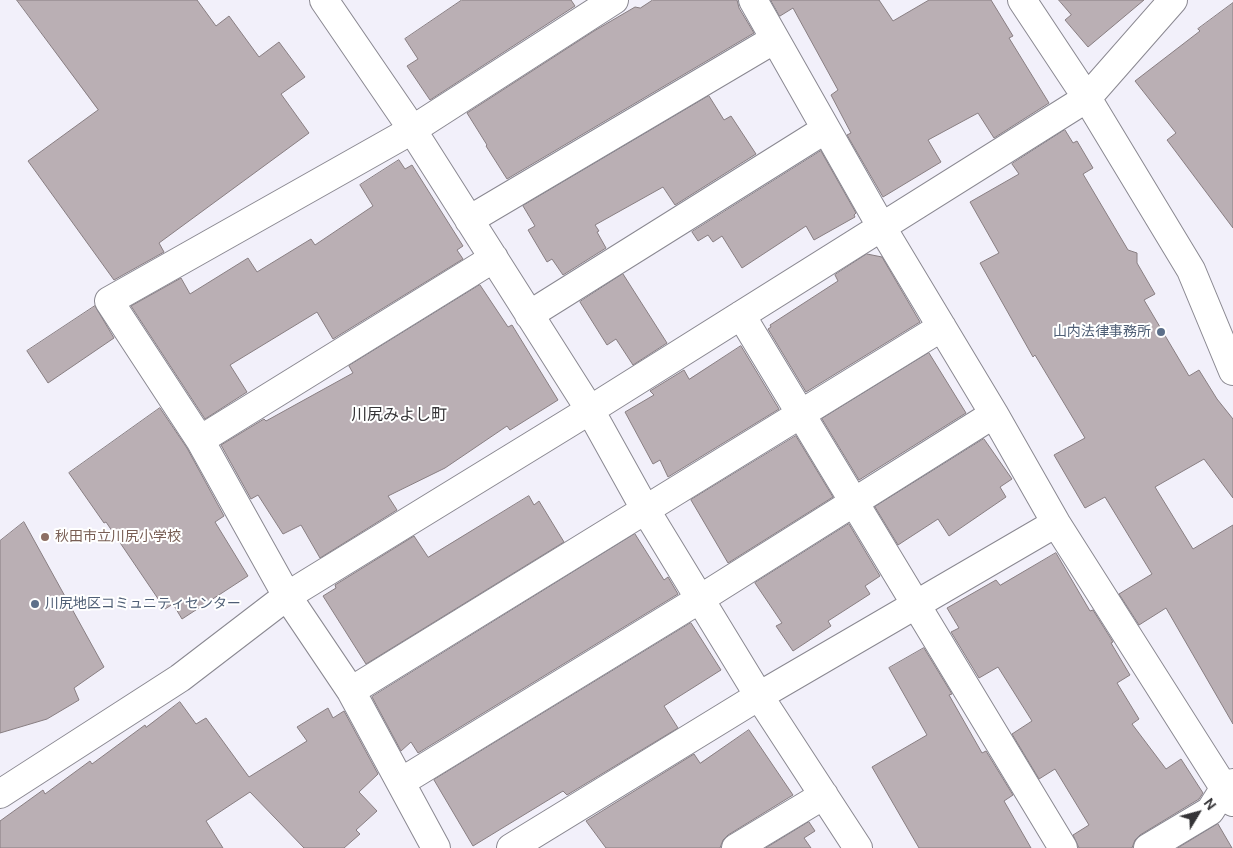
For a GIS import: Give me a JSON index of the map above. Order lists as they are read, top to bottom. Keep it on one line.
{"districts":["川尻みよし町"],"places":["山内法律事務所","秋田市立川尻小学校","川尻地区コミュニティセンター"],"north":"top right"}
